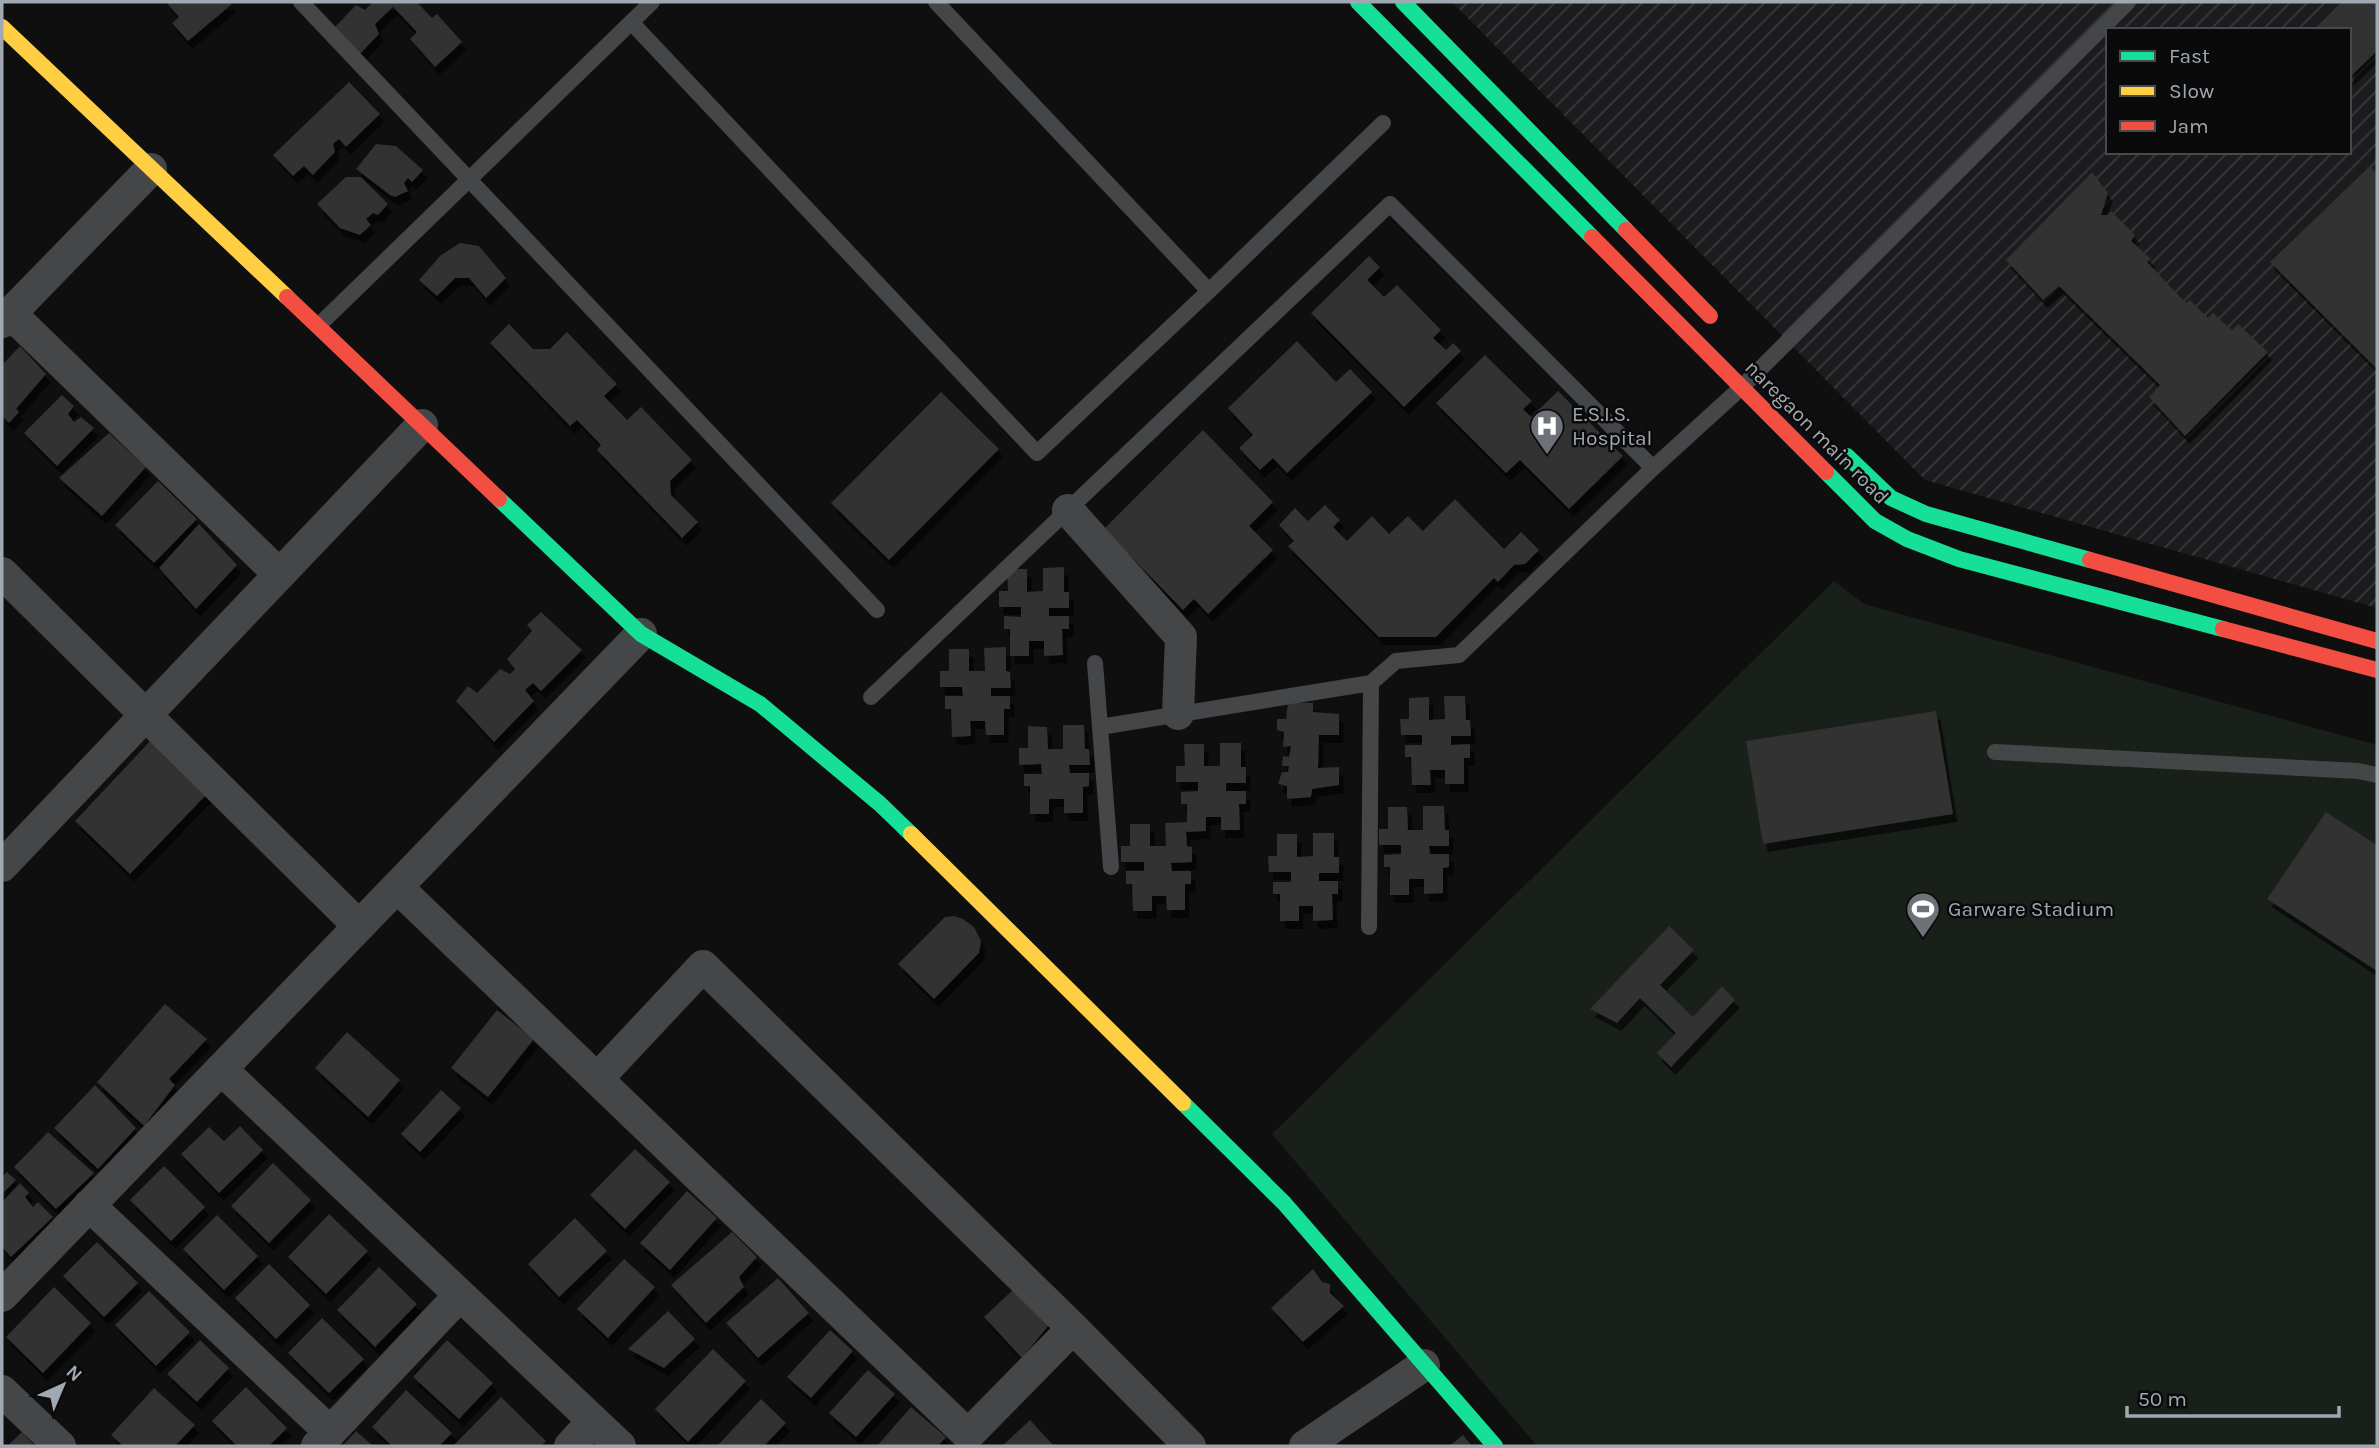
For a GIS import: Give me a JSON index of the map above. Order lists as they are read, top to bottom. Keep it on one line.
{"streets":{"street":["naregaon main road"]},"places":{"hospital":["E.S.I.S. Hospital"],"sports":["Garware Stadium"]},"legend":["Fast","Slow","Jam"],"scale_bar":"50 m","north":"top right"}
